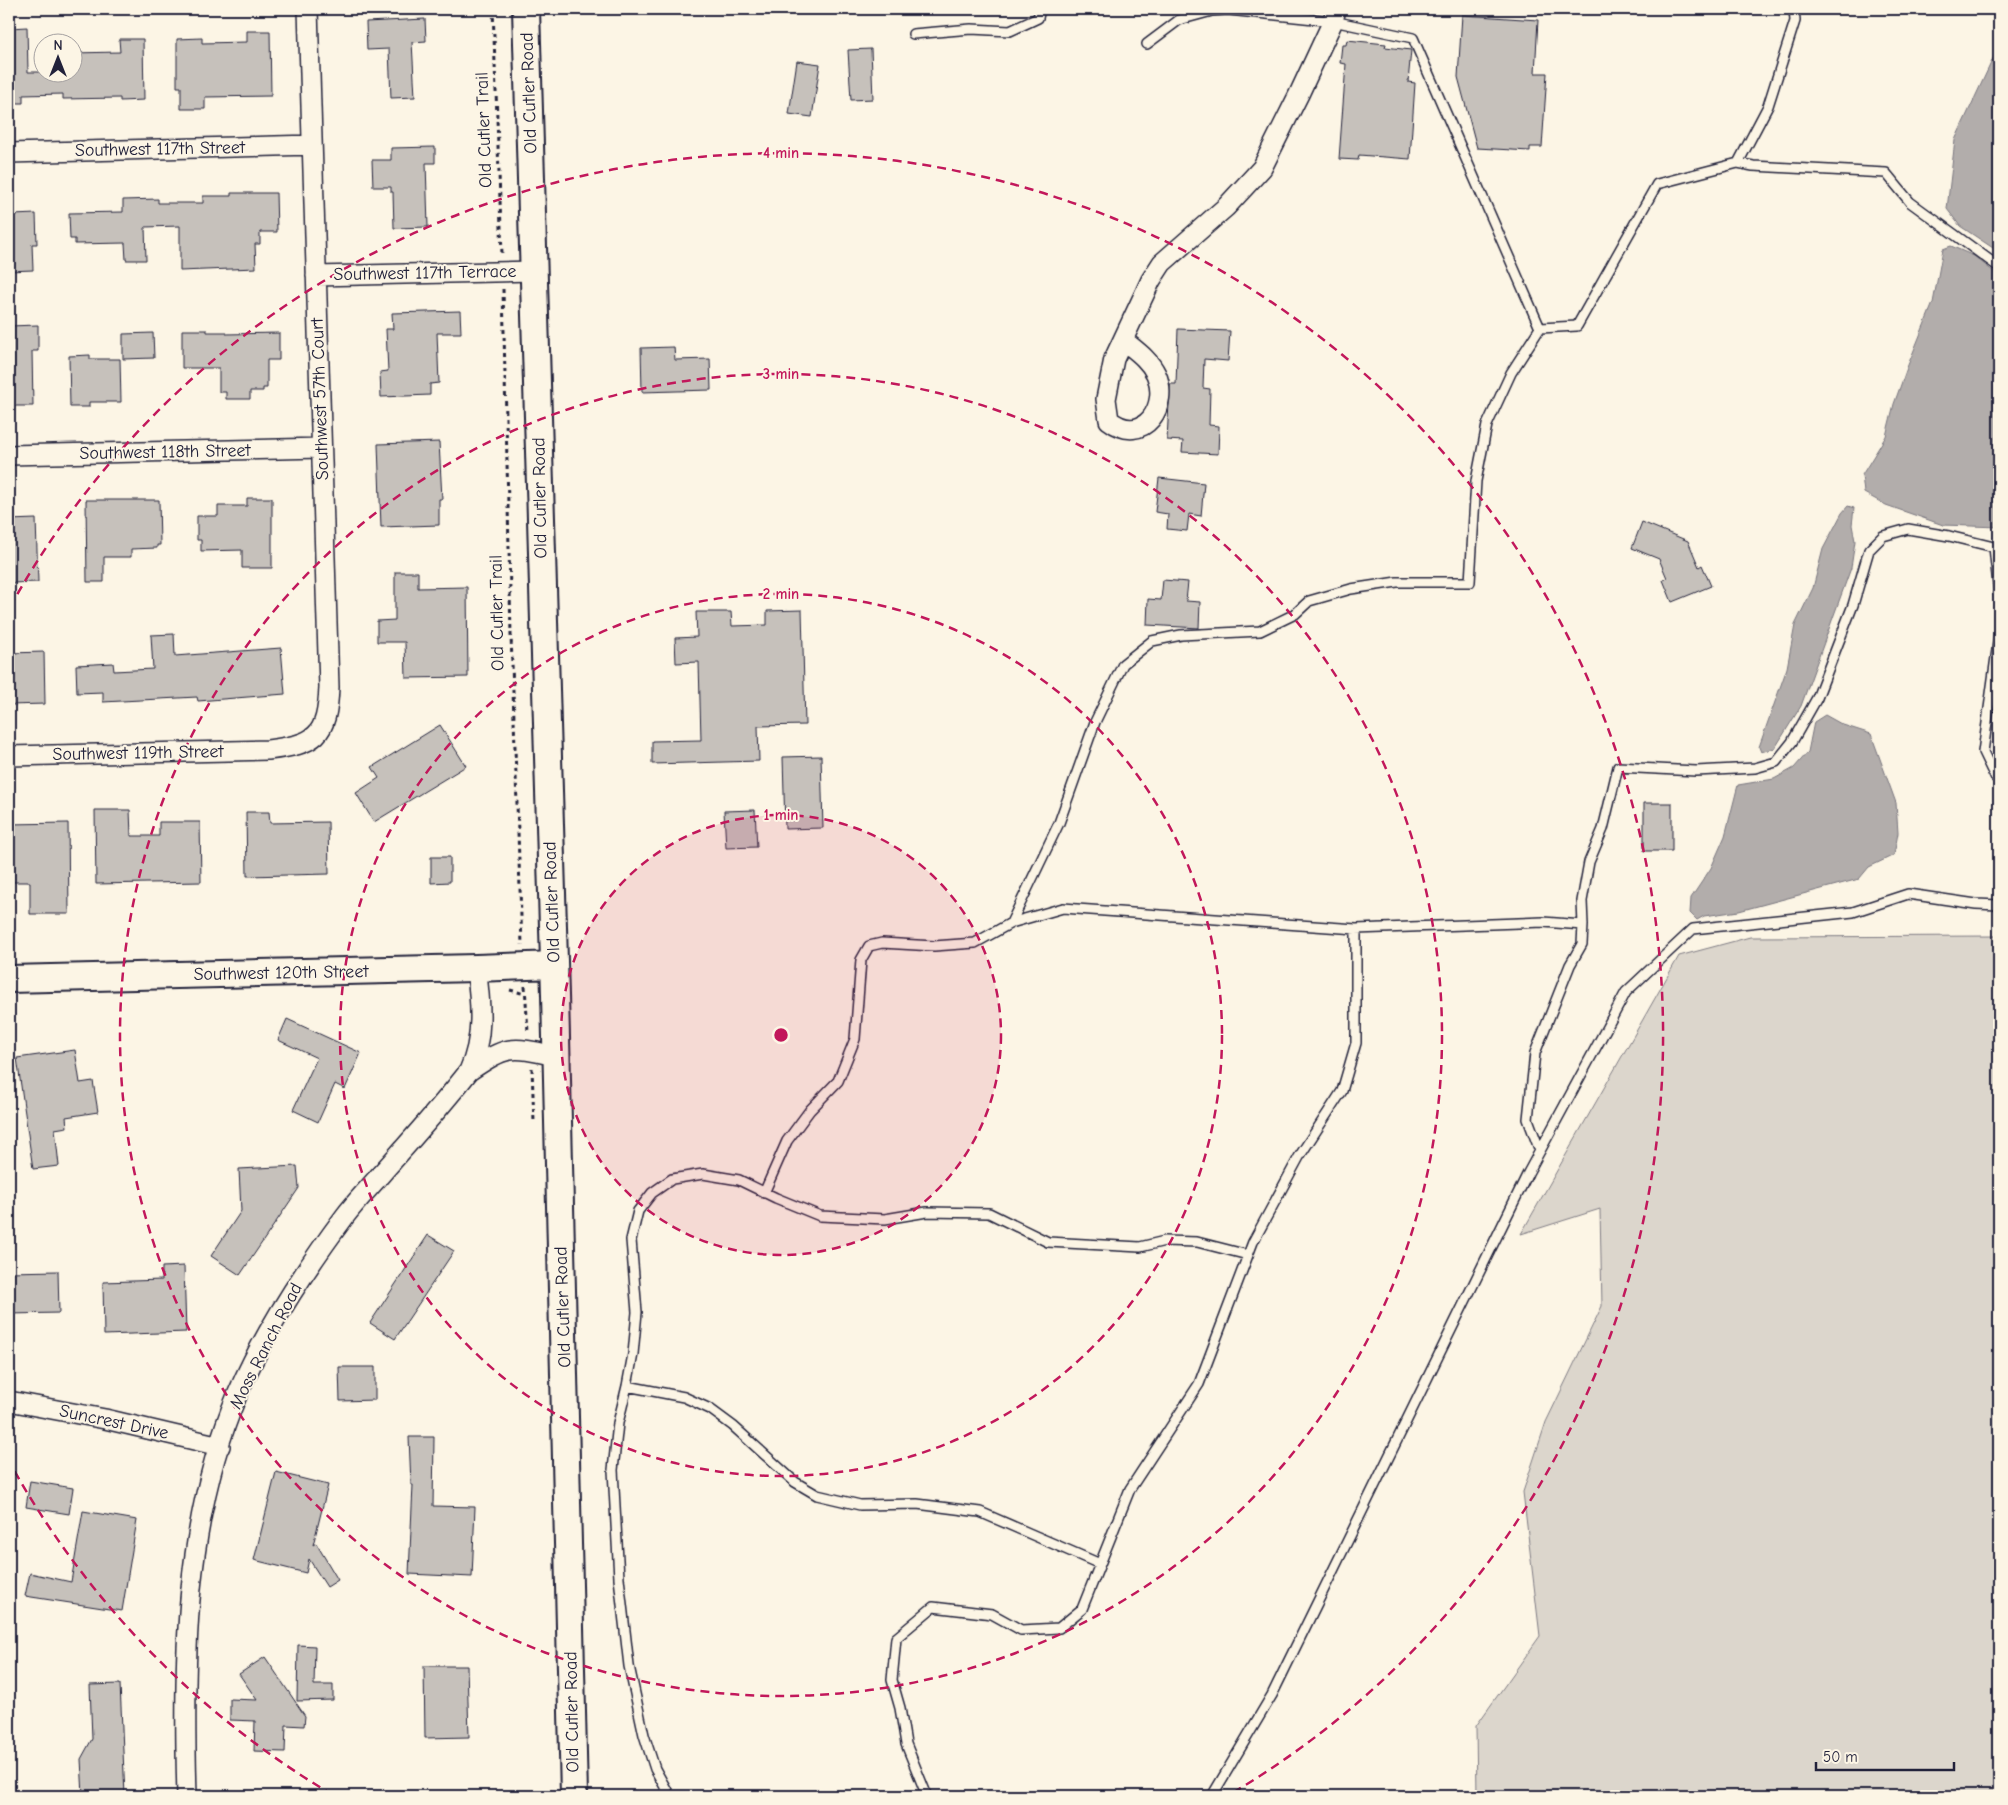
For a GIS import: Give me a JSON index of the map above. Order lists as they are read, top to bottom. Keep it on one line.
{"streets":{"main road":["Old Cutler Road","Southwest 120th Street"],"street":["Southwest 117th Street","Southwest 117th Terrace","Southwest 57th Court","Southwest 118th Street","Southwest 119th Street","Moss Ranch Road","Suncrest Drive"],"path":["Old Cutler Trail"]},"crossings":[["Old Cutler Road","Southwest 117th Terrace"],["Old Cutler Road","Southwest 120th Street"],["Old Cutler Road","Moss Ranch Road"],["Southwest 117th Street","Southwest 57th Court"],["Southwest 117th Terrace","Southwest 57th Court"],["Southwest 57th Court","Southwest 118th Street"],["Southwest 57th Court","Southwest 119th Street"],["Southwest 120th Street","Moss Ranch Road"],["Moss Ranch Road","Suncrest Drive"]],"scale_bar":"50 m","north":"top","rings":["4 min","3 min","2 min","1 min"]}
